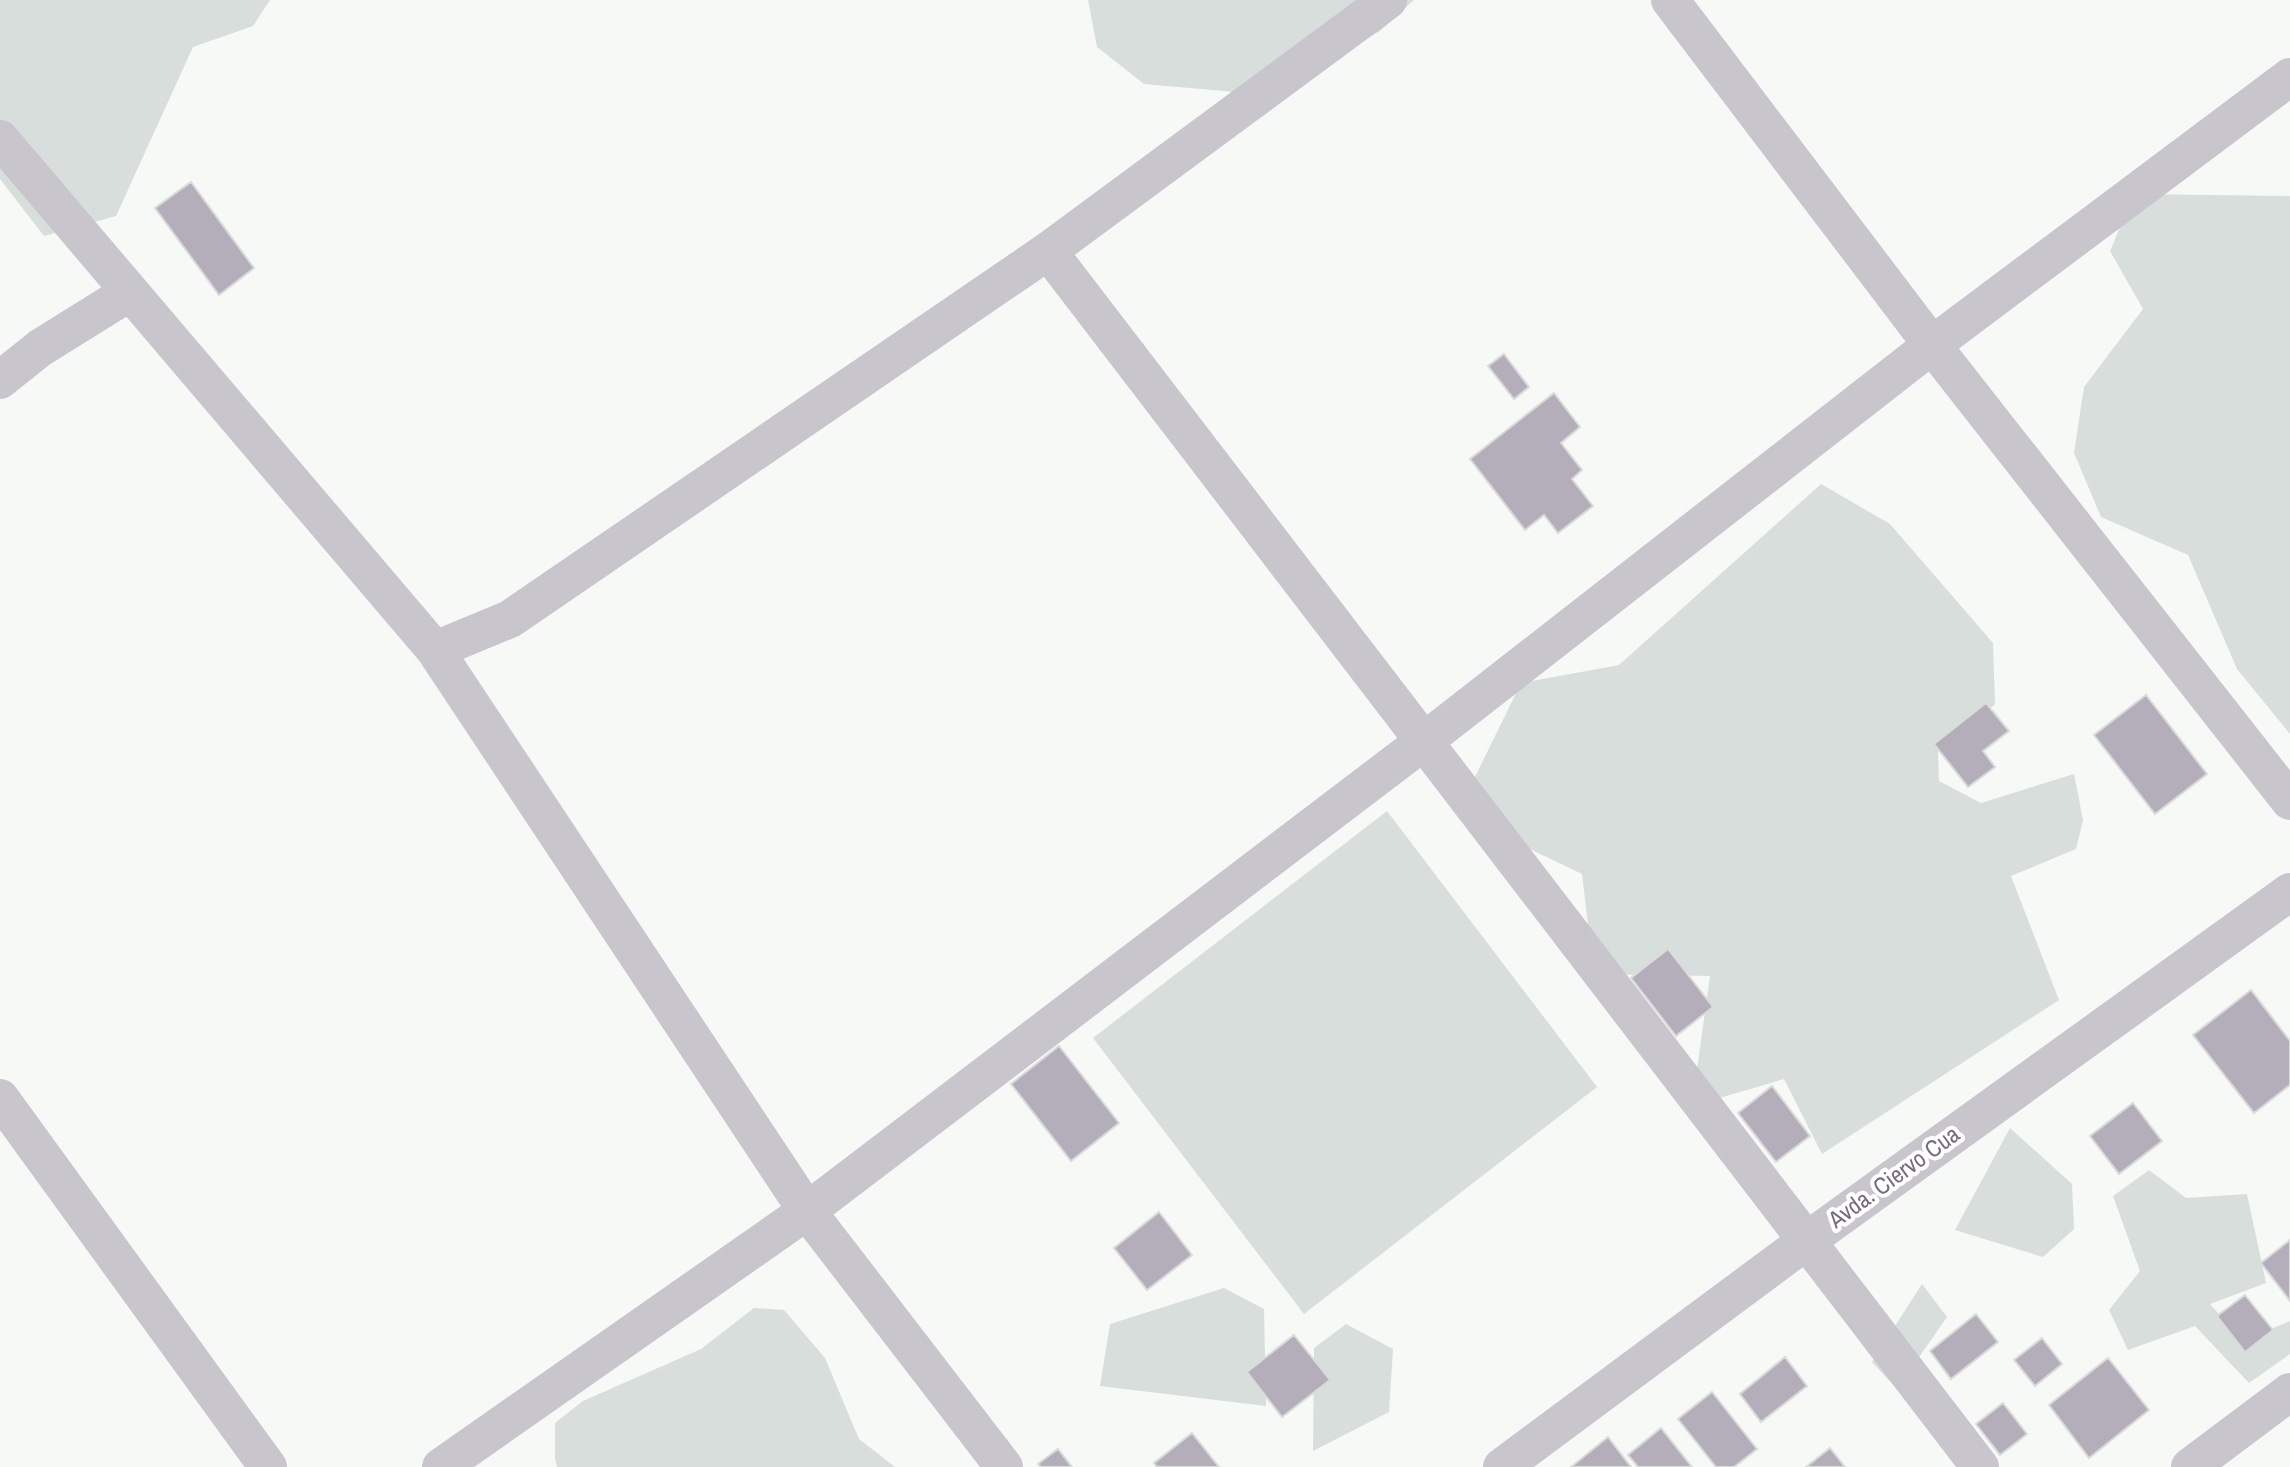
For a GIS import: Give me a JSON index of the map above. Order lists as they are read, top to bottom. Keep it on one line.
{"streets":{"street":["Avda. Ciervo Cua"]}}
